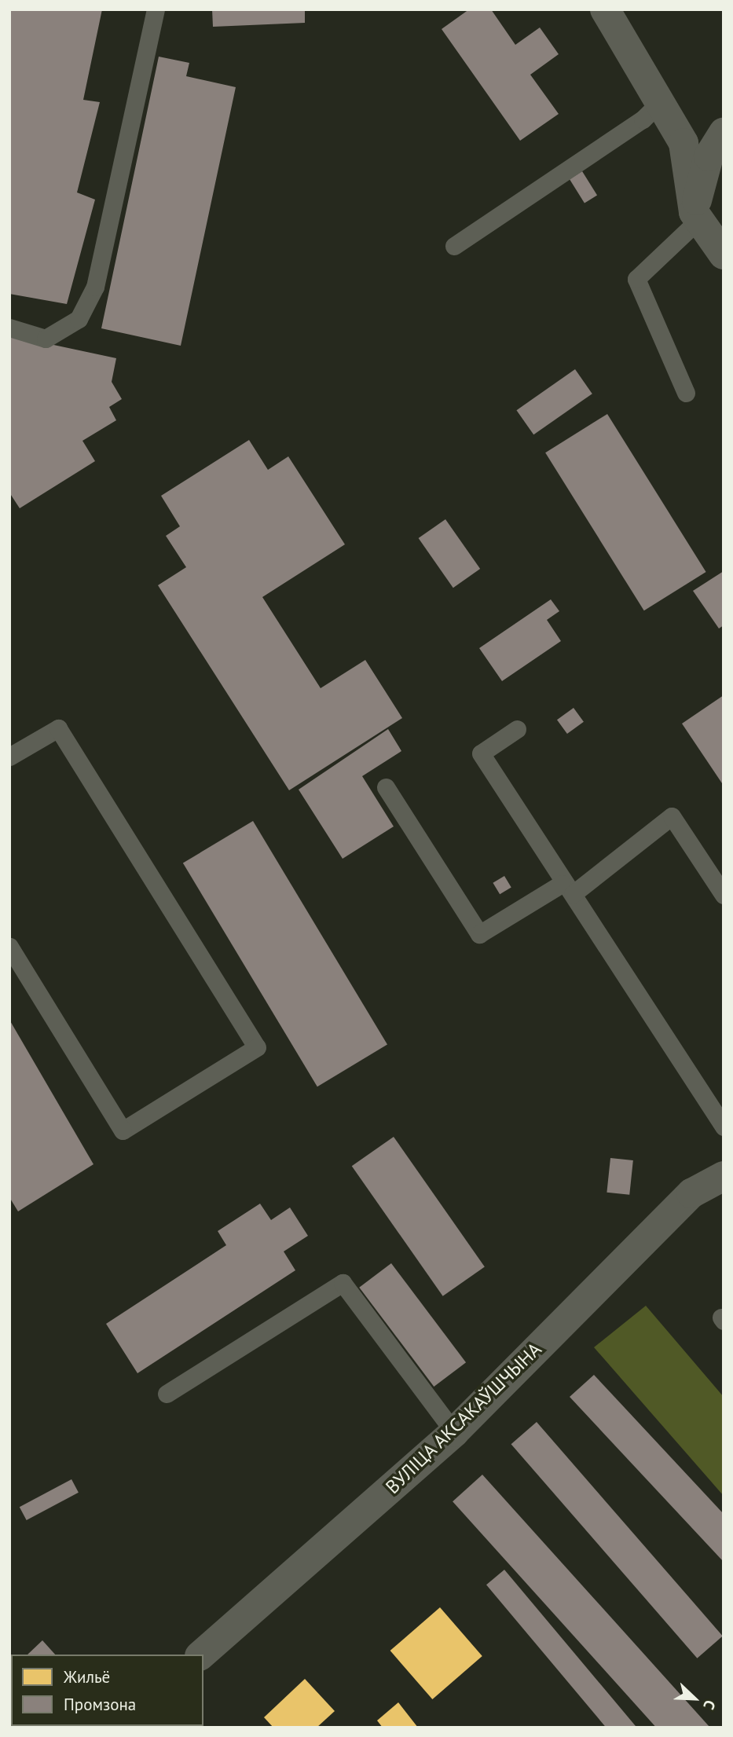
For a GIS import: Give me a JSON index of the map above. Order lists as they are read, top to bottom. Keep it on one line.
{"streets":{"street":["ВУЛІЦА АКСАКАЎШЧЫНА"]},"legend":["Жильё","Промзона"],"north":"bottom right"}
